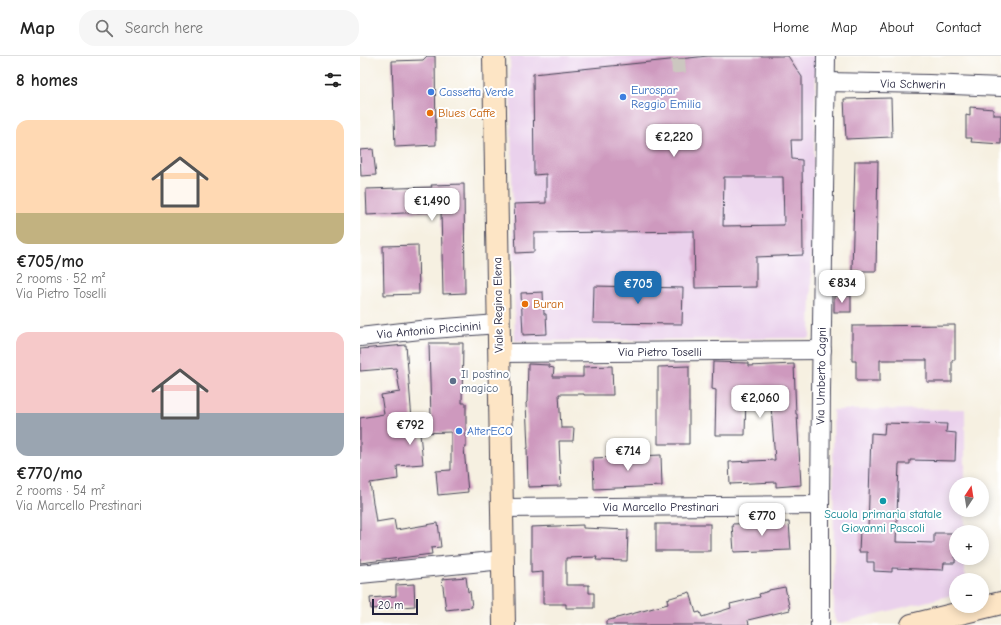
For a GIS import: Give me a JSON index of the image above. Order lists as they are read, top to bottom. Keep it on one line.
{"streets":{"main road":["Viale Regina Elena"],"street":["Via Schwerin","Via Antonio Piccinini","Via Pietro Toselli","Via Umberto Cagni","Via Marcello Prestinari"]},"crossings":[["Via Schwerin","Via Umberto Cagni"],["Viale Regina Elena","Via Antonio Piccinini"],["Viale Regina Elena","Via Pietro Toselli"],["Viale Regina Elena","Via Marcello Prestinari"],["Via Pietro Toselli","Via Umberto Cagni"],["Via Umberto Cagni","Via Marcello Prestinari"]],"places":["Cassetta Verde","Eurospar Reggio Emilia","Blues Caffe","Buran","Il postino magico","AlterECO","Scuola primaria statale Giovanni Pascoli"],"scale_bar":"20 m","north":"top","page":{"header":"Map","search":"Search here","nav":["Home","Map","About","Contact"],"heading":"8 homes","list":[{"name":"€705/mo","note":"2 rooms · 52 m² · Via Pietro Toselli"},{"name":"€770/mo","note":"2 rooms · 54 m² · Via Marcello Prestinari"}],"price":["€2,220","€1,490","€834","€705","€2,060","€792","€714","€770"],"map_buttons":["+","−"],"scale":"20 m"}}
